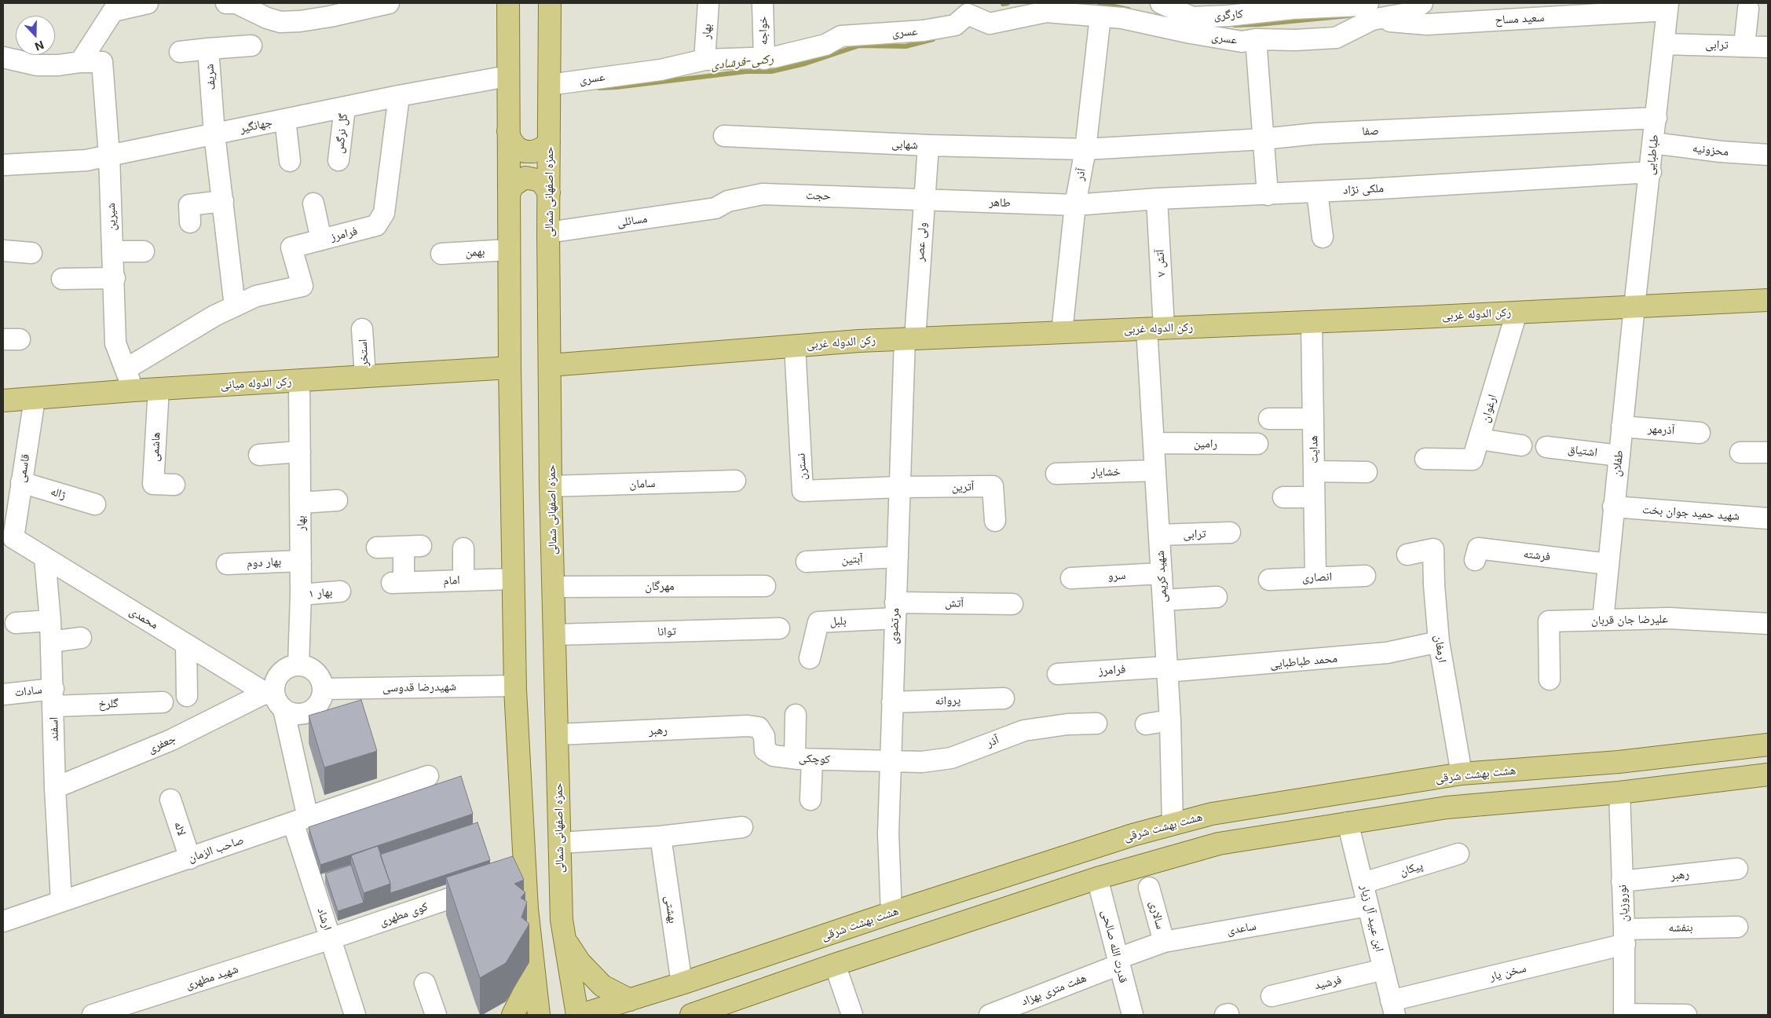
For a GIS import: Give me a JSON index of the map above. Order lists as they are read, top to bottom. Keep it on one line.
{"streets":{"main road":["حمزه اصفهانی شمالی","رکن الدوله غربی","رکن الدوله میانی","هشت بهشت شرقی"],"street":["کارگری","سعید مساح","خواجه","بهار","عسری","ترابی","شریف","جهانگیر","صفا","گل نرگس","شهابی","محزونیه","طباطبایی","آذر","ملکی نژاد","حجت","طاهر","شیرین","مسائلی","فرامرز","ولی عصر","بهمن","آتش ۷","استخر","ارغوان","آذرمهر","رامین","هاشمی","هدایت","اشتیاق","طفلان","نسترن","قاسمی","خشایار","سامان","آترین","ژاله","شهید حمید جوان بخت","فرشته","آبتین","بهار دوم","سرو","شهید کریمی","انصاری","امام","مهرگان","بهار ۱","آتش","محمدی","علیرضا جان قربان","بلبل","مرتضوی","توانا","ارمغان","محمد طباطبایی","شهیدرضا قدوسی","سادات","پروانه","گلرخ","اسفند","رهبر","جعفری","کوچکی","لاله","صاحب الزمان","پیکان","نوروزیان","بهشتی","کوی مطهری","سالاری","ابن عبید آل زیار","ارشاد","بنفشه","ساعدی","قدرت الله صالحی","سخن یار","شهید مطهری","فرشید","هفت متری بهزاد"]},"crossings":[["کارگری","سعید مساح"],["کارگری","عسری"],["سعید مساح","طباطبایی"],["خواجه","عسری"],["بهار","عسری"],["بهار","رکن الدوله میانی"],["بهار","بهار دوم"],["بهار","بهار ۱"],["بهار","محمدی"],["بهار","شهیدرضا قدوسی"],["بهار","جعفری"],["بهار","ارشاد"],["عسری","آذر"],["عسری","حمزه اصفهانی شمالی"],["ترابی","طباطبایی"],["ترابی","شهید کریمی"],["شریف","جهانگیر"],["جهانگیر","گل نرگس"],["جهانگیر","شیرین"],["جهانگیر","فرامرز"],["صفا","شهابی"],["صفا","طباطبایی"],["صفا","آذر"],["شهابی","آذر"],["شهابی","ولی عصر"],["محزونیه","طباطبایی"],["طباطبایی","ملکی نژاد"],["طباطبایی","رکن الدوله غربی"],["طباطبایی","طفلان"],["آذر","ملکی نژاد"],["آذر","طاهر"],["آذر","رکن الدوله غربی"],["آذر","مرتضوی"],["آذر","کوچکی"],["ملکی نژاد","طاهر"],["ملکی نژاد","آتش ۷"],["حمزه اصفهانی شمالی","مسائلی"],["حمزه اصفهانی شمالی","رکن الدوله غربی"],["حمزه اصفهانی شمالی","سامان"],["حمزه اصفهانی شمالی","مهرگان"],["حمزه اصفهانی شمالی","توانا"],["حمزه اصفهانی شمالی","رهبر"],["حجت","طاهر"],["حجت","مسائلی"],["حجت","ولی عصر"],["طاهر","ولی عصر"],["شیرین","فرامرز"],["شیرین","رکن الدوله میانی"],["فرامرز","شهید کریمی"],["فرامرز","محمد طباطبایی"],["ولی عصر","رکن الدوله غربی"],["ولی عصر","مرتضوی"],["آتش ۷","رکن الدوله غربی"],["آتش ۷","شهید کریمی"],["رکن الدوله غربی","ارغوان"],["رکن الدوله غربی","هدایت"],["رکن الدوله غربی","طفلان"],["رکن الدوله غربی","نسترن"],["رکن الدوله غربی","شهید کریمی"],["رکن الدوله غربی","مرتضوی"],["استخر","رکن الدوله میانی"],["رکن الدوله میانی","هاشمی"],["رکن الدوله میانی","قاسمی"],["آذرمهر","طفلان"],["رامین","شهید کریمی"],["هدایت","انصاری"],["اشتیاق","طفلان"],["طفلان","شهید حمید جوان بخت"],["طفلان","فرشته"],["طفلان","علیرضا جان قربان"],["نسترن","آترین"],["نسترن","مرتضوی"],["قاسمی","ژاله"],["قاسمی","محمدی"],["خشایار","شهید کریمی"],["آترین","مرتضوی"],["آبتین","مرتضوی"],["سرو","شهید کریمی"],["شهید کریمی","محمد طباطبایی"],["شهید کریمی","هشت بهشت شرقی"],["آتش","بلبل"],["آتش","مرتضوی"],["محمدی","شهیدرضا قدوسی"],["محمدی","اسفند"],["محمدی","جعفری"],["محمدی","ارشاد"],["بلبل","مرتضوی"],["مرتضوی","پروانه"],["مرتضوی","کوچکی"],["مرتضوی","هشت بهشت شرقی"],["ارمغان","محمد طباطبایی"],["ارمغان","هشت بهشت شرقی"],["شهیدرضا قدوسی","جعفری"],["شهیدرضا قدوسی","ارشاد"],["سادات","گلرخ"],["سادات","اسفند"],["گلرخ","اسفند"],["اسفند","جعفری"],["اسفند","صاحب الزمان"],["رهبر","کوچکی"],["رهبر","نوروزیان"],["جعفری","ارشاد"],["هشت بهشت شرقی","بهشتی"],["لاله","صاحب الزمان"],["صاحب الزمان","ارشاد"],["پیکان","ابن عبید آل زیار"],["نوروزیان","بنفشه"],["نوروزیان","سخن یار"],["کوی مطهری","ارشاد"],["کوی مطهری","شهید مطهری"],["سالاری","ساعدی"],["ابن عبید آل زیار","ساعدی"],["ابن عبید آل زیار","سخن یار"],["ابن عبید آل زیار","فرشید"],["ارشاد","شهید مطهری"],["بنفشه","سخن یار"],["ساعدی","قدرت الله صالحی"],["ساعدی","هفت متری بهزاد"],["قدرت الله صالحی","هفت متری بهزاد"]],"water":["رکنی-فرشادی"],"north":"bottom"}
